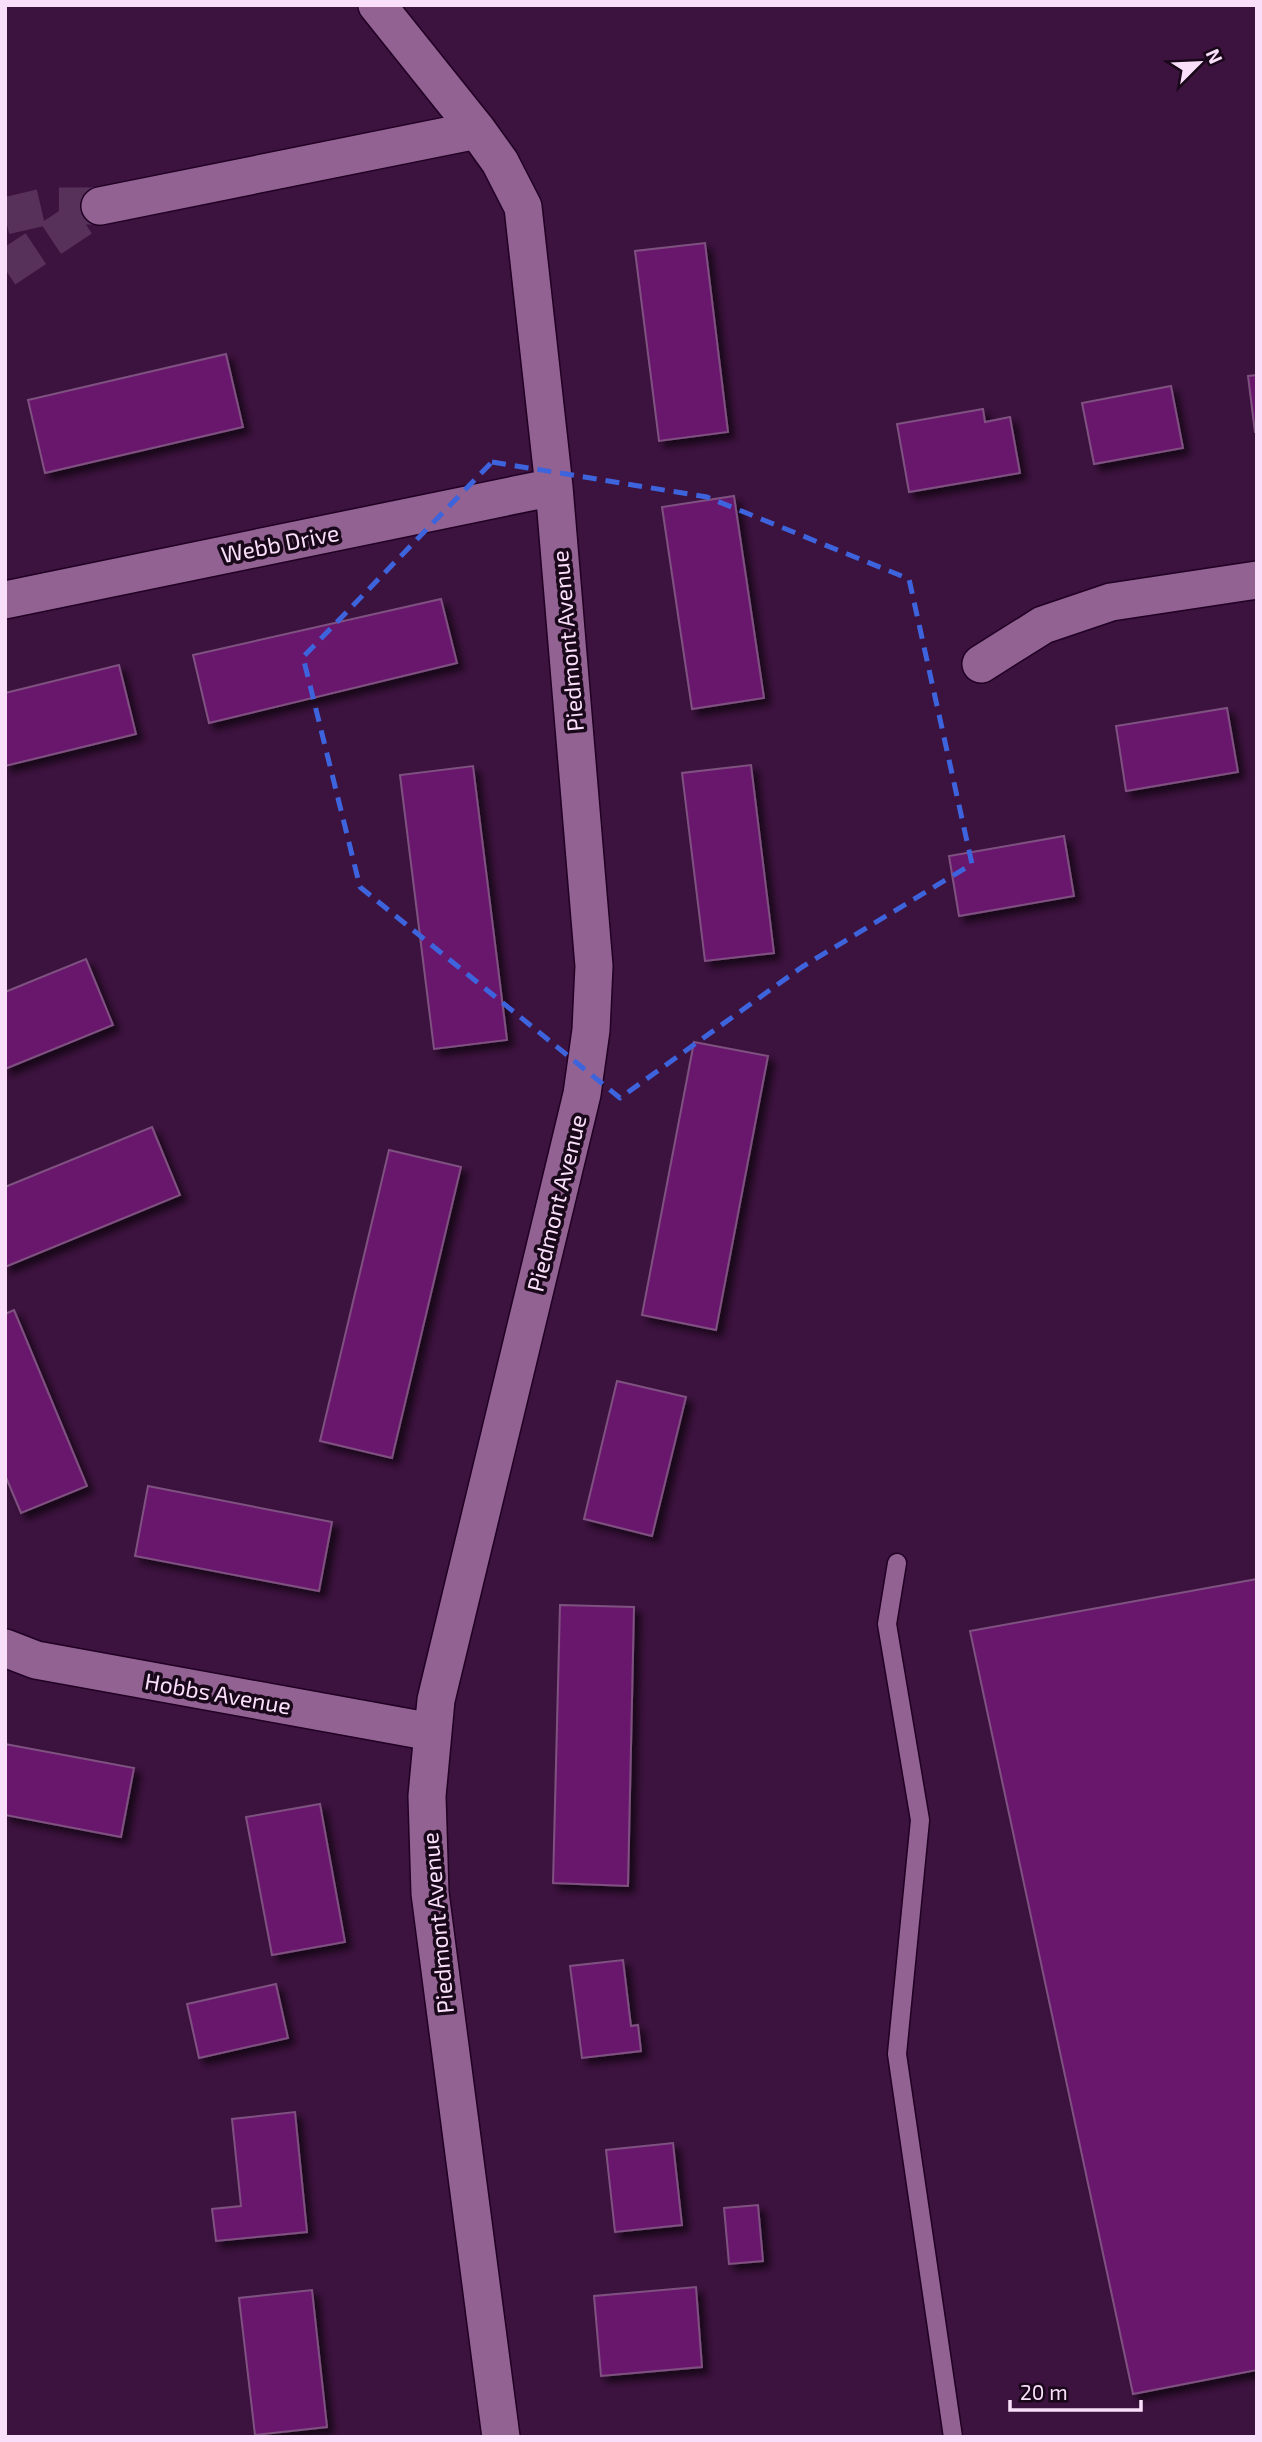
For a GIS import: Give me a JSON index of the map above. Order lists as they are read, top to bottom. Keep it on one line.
{"streets":{"street":["Webb Drive","Piedmont Avenue","Hobbs Avenue"]},"crossings":[["Webb Drive","Piedmont Avenue"],["Piedmont Avenue","Hobbs Avenue"]],"scale_bar":"20 m","north":"top right"}
